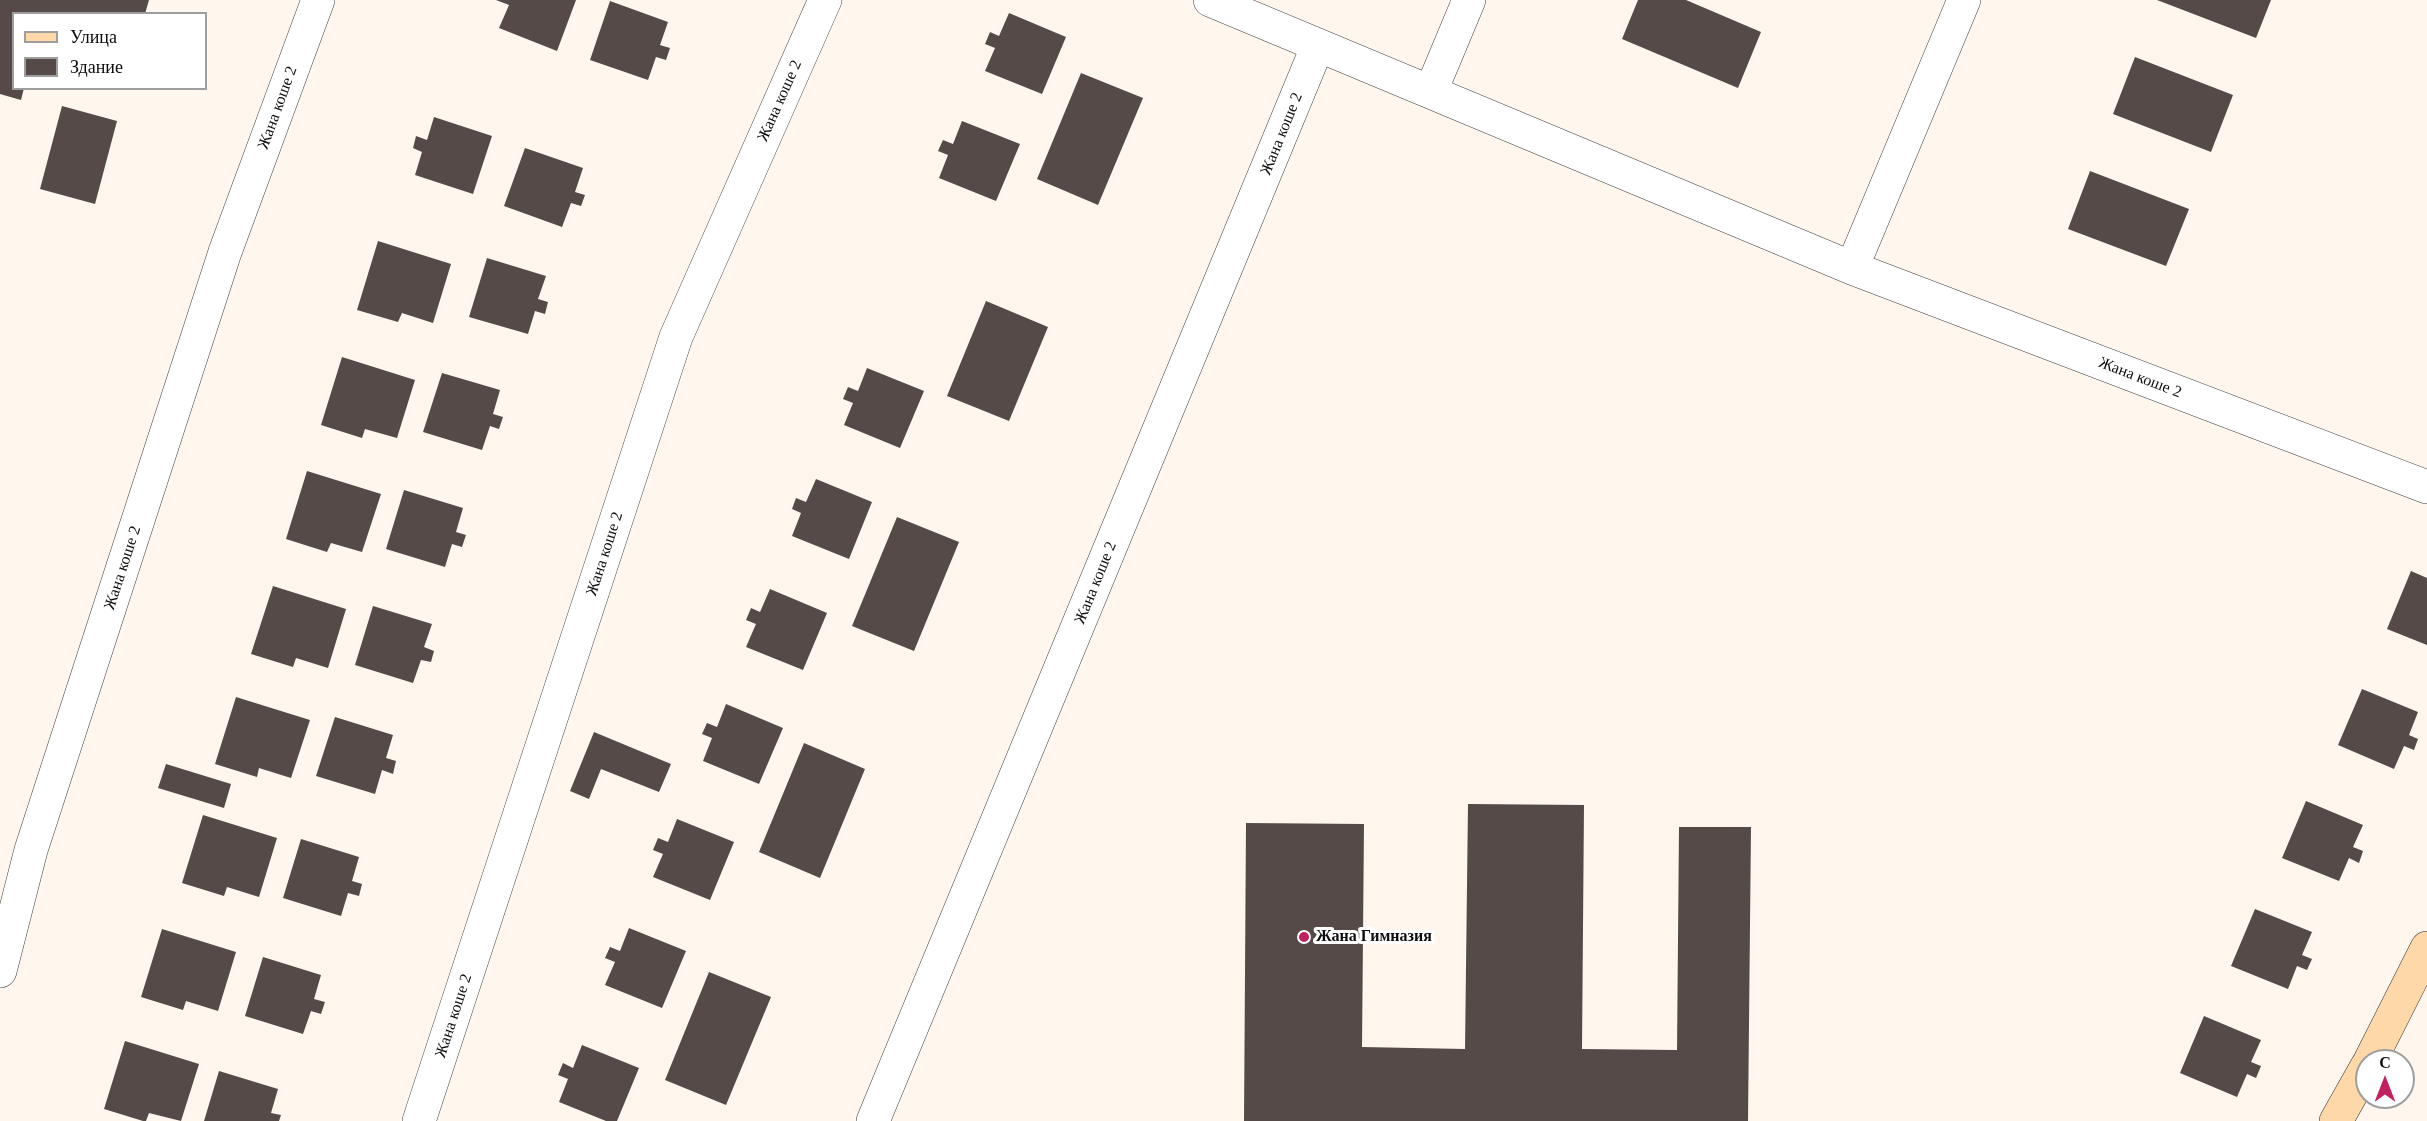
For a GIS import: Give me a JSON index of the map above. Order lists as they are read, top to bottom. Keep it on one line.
{"streets":{"street":["Жана коше 2"]},"places":["Жана Гимназия"],"legend":["Улица","Здание"],"north":"top"}
